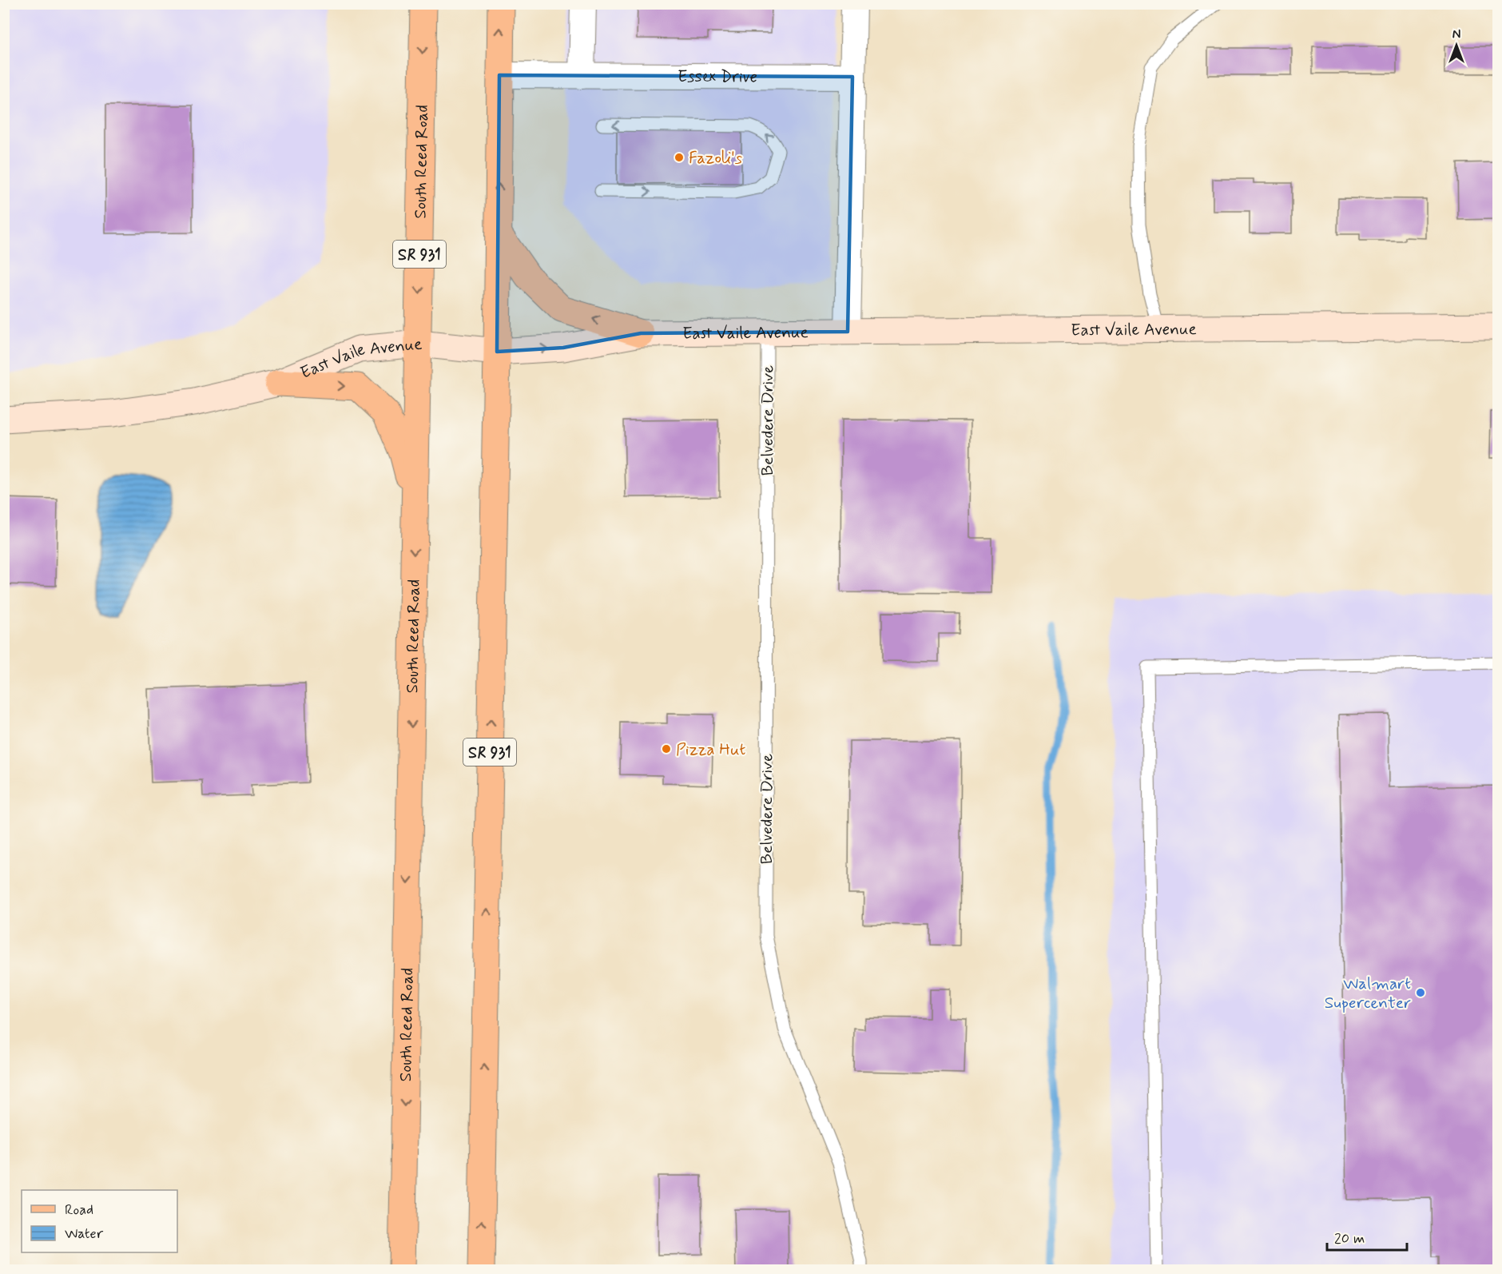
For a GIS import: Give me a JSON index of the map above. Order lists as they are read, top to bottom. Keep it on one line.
{"streets":{"main road":["South Reed Road","SR 931"],"street":["Essex Drive","East Vaile Avenue"],"lane":["Belvedere Drive"]},"crossings":[["Essex Drive","SR 931"],["South Reed Road","East Vaile Avenue"],["SR 931","East Vaile Avenue"],["East Vaile Avenue","Belvedere Drive"]],"places":["Fazoli's","Pizza Hut","Walmart Supercenter"],"legend":["Road","Water"],"scale_bar":"20 m","north":"top"}
